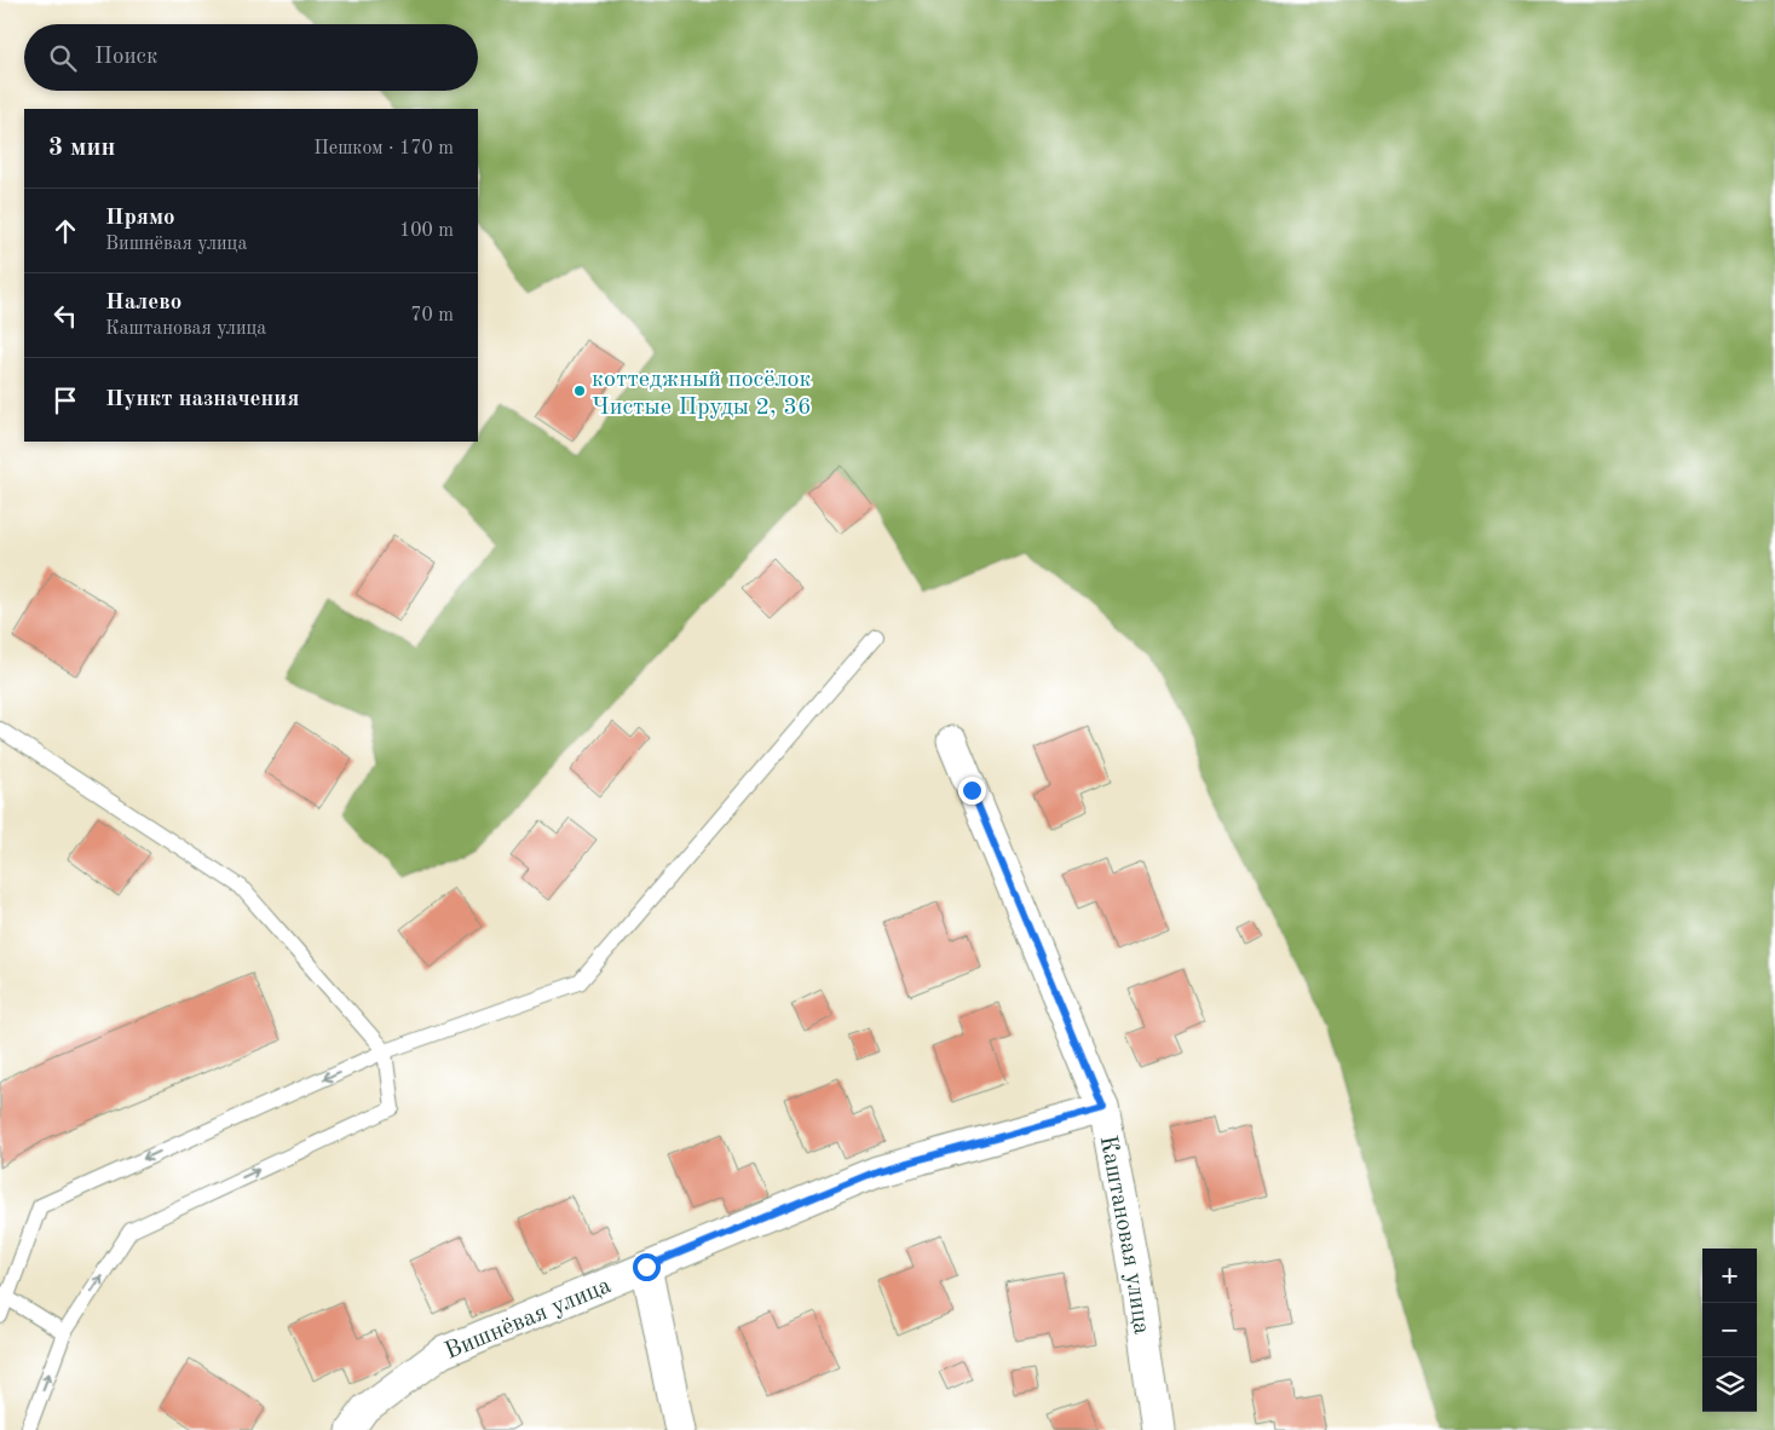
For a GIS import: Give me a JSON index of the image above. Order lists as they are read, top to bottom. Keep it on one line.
{"streets":{"street":["Каштановая улица","Вишнёвая улица"]},"crossings":[["Каштановая улица","Вишнёвая улица"]],"places":["коттеджный посёлок Чистые Пруды 2, 36"],"page":{"search":"Поиск","heading":["3 мин","Пешком · 170 m"],"list":[["Прямо","Вишнёвая улица","100 m"],["Налево","Каштановая улица","70 m"],"Пункт назначения"],"map_buttons":["+","−"]}}
